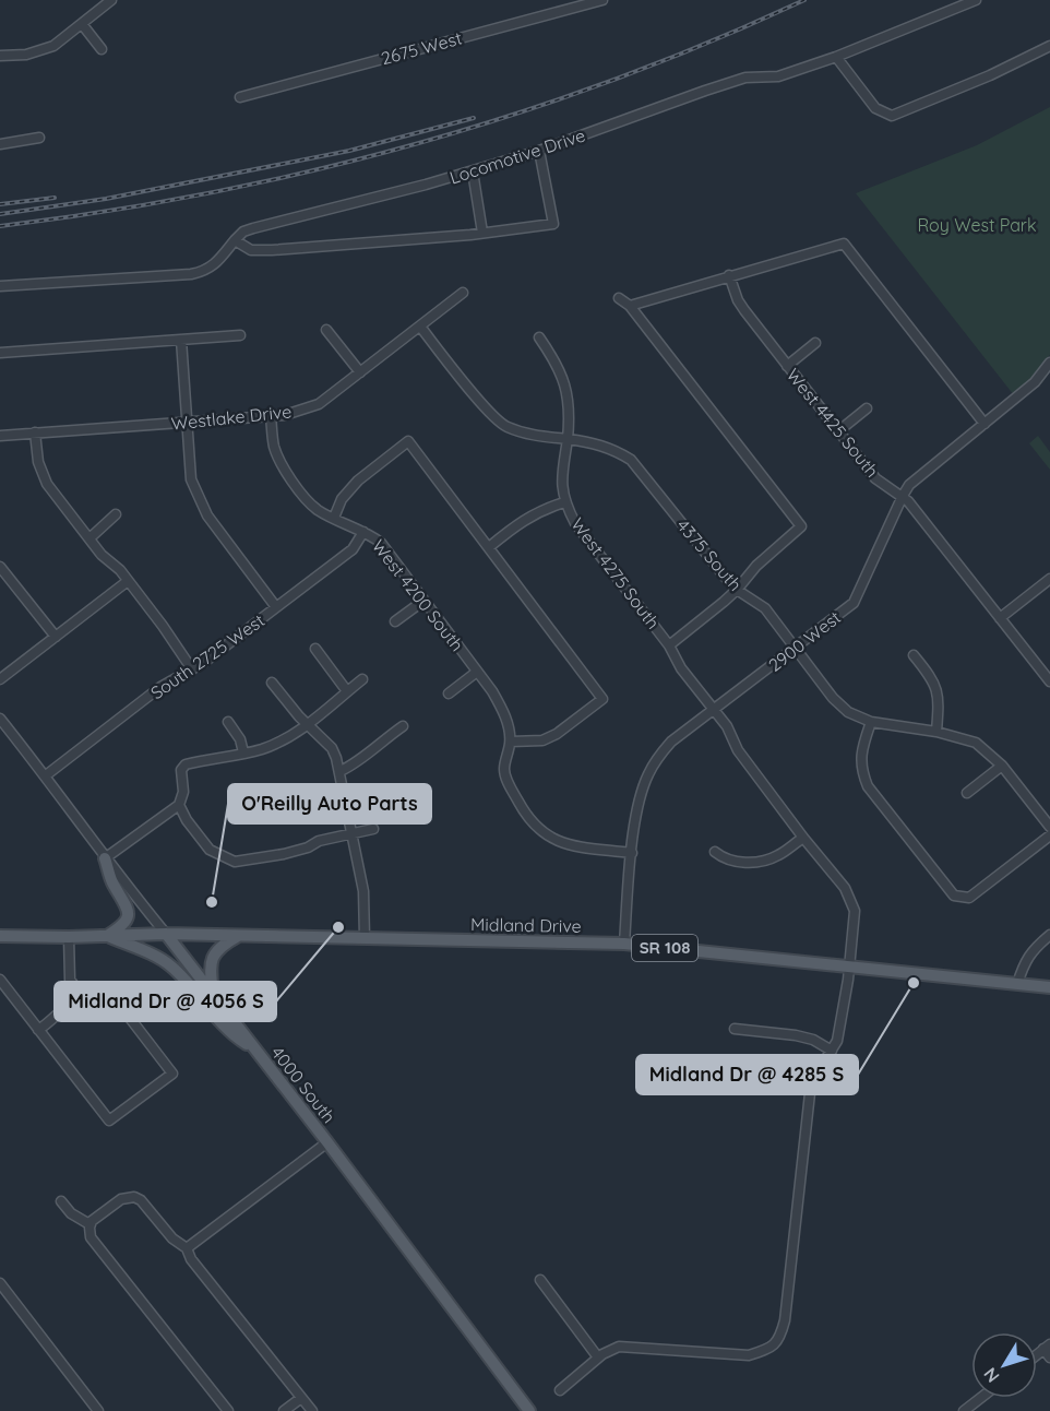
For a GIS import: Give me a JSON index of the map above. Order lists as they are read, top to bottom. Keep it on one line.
{"streets":{"main road":["Midland Drive","SR 108","4000 South"],"street":["2675 West","Locomotive Drive","Westlake Drive","West 4425 South","4375 South","West 4275 South","West 4200 South","2900 West","South 2725 West"]},"crossings":[["Westlake Drive","West 4200 South"],["West 4425 South","2900 West"],["4375 South","West 4275 South"],["4375 South","2900 West"],["West 4275 South","2900 West"],["West 4275 South","Midland Drive"],["West 4200 South","2900 West"],["West 4200 South","South 2725 West"],["2900 West","Midland Drive"],["South 2725 West","4000 South"],["Midland Drive","4000 South"]],"parks":["Roy West Park"],"places":["O'Reilly Auto Parts","Midland Dr @ 4056 S","Midland Dr @ 4285 S"],"north":"bottom left"}
